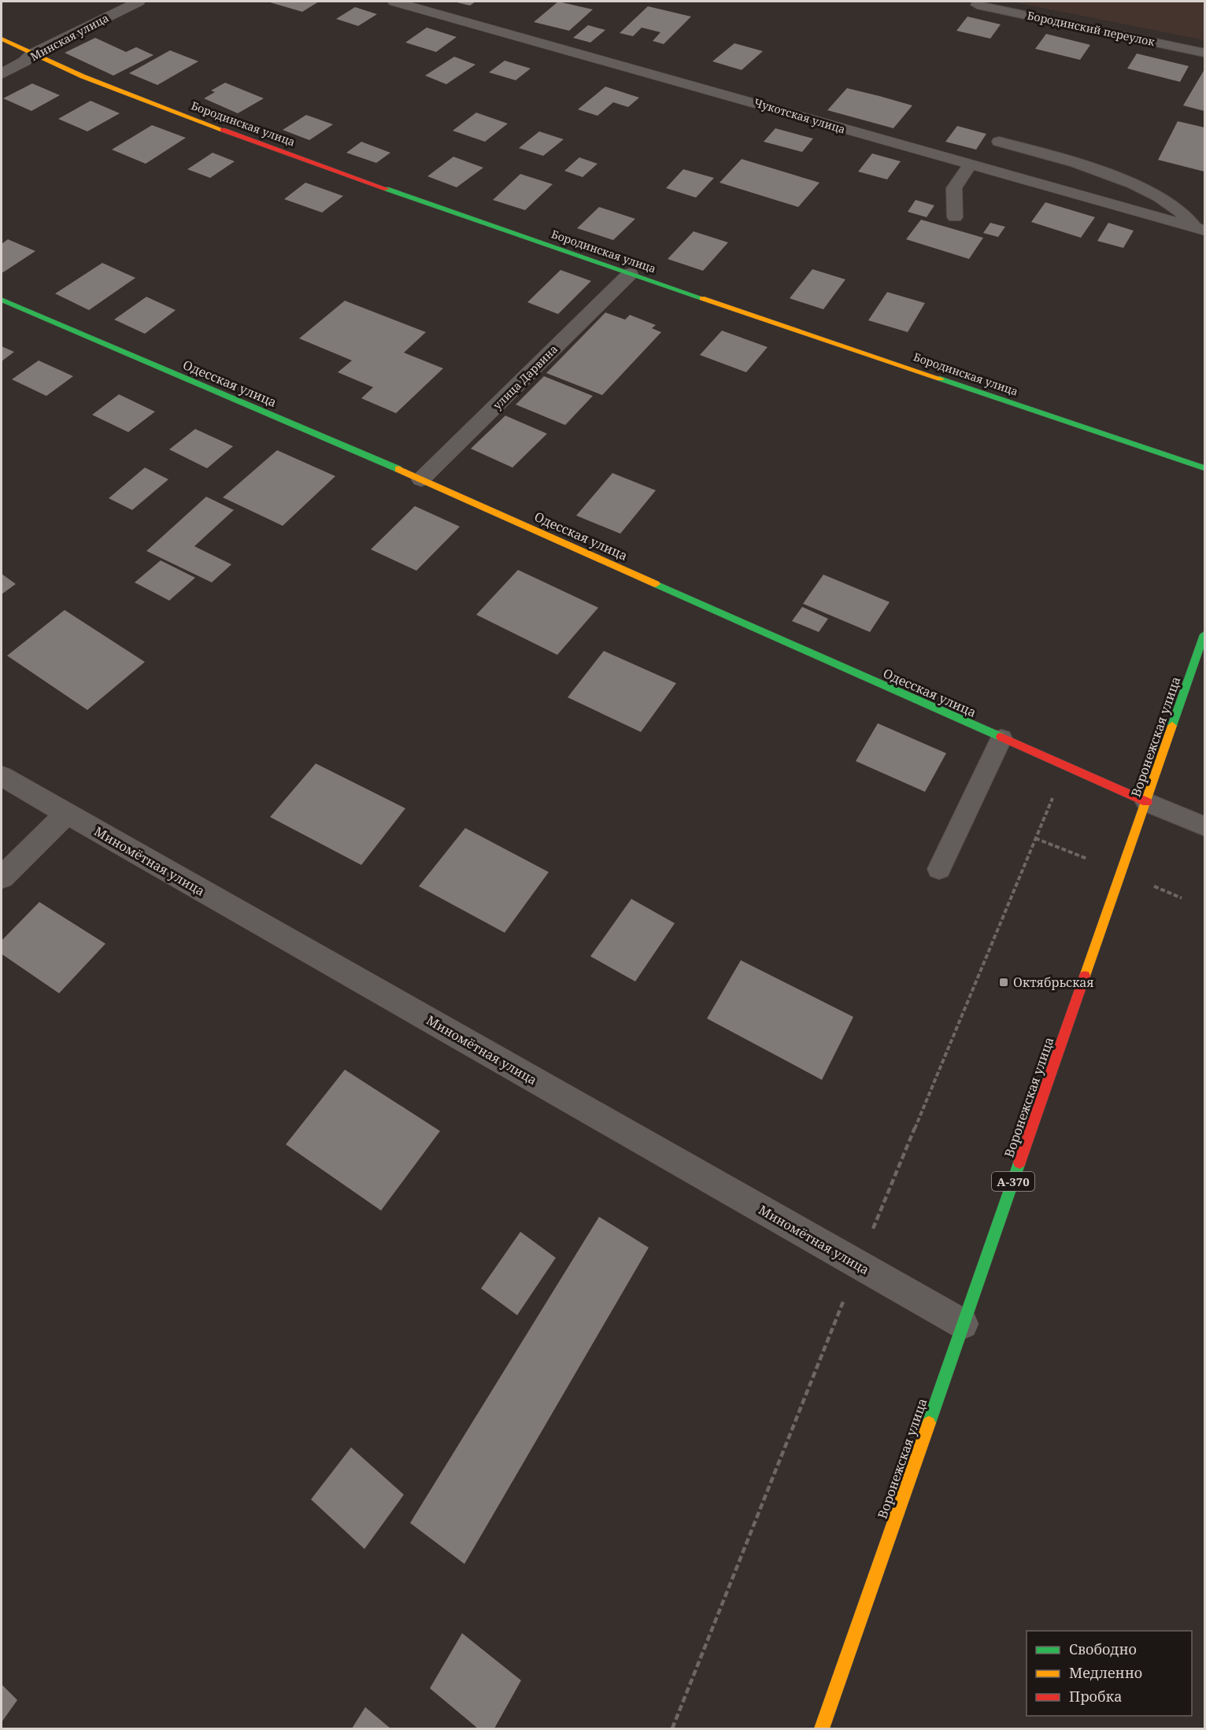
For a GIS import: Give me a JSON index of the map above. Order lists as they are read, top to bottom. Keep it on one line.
{"streets":{"main road":["Бородинская улица","Одесская улица","Воронежская улица","А-370"],"street":["Минская улица","Чукотская улица","улица Дарвина","Миномётная улица"],"lane":["Бородинский переулок"]},"crossings":[["Минская улица","Бородинская улица"],["Бородинская улица","улица Дарвина"],["улица Дарвина","Одесская улица"],["Одесская улица","Воронежская улица"],["Воронежская улица","Миномётная улица"]],"places":{"transit":["Октябрьская"]},"legend":["Свободно","Медленно","Пробка"]}
